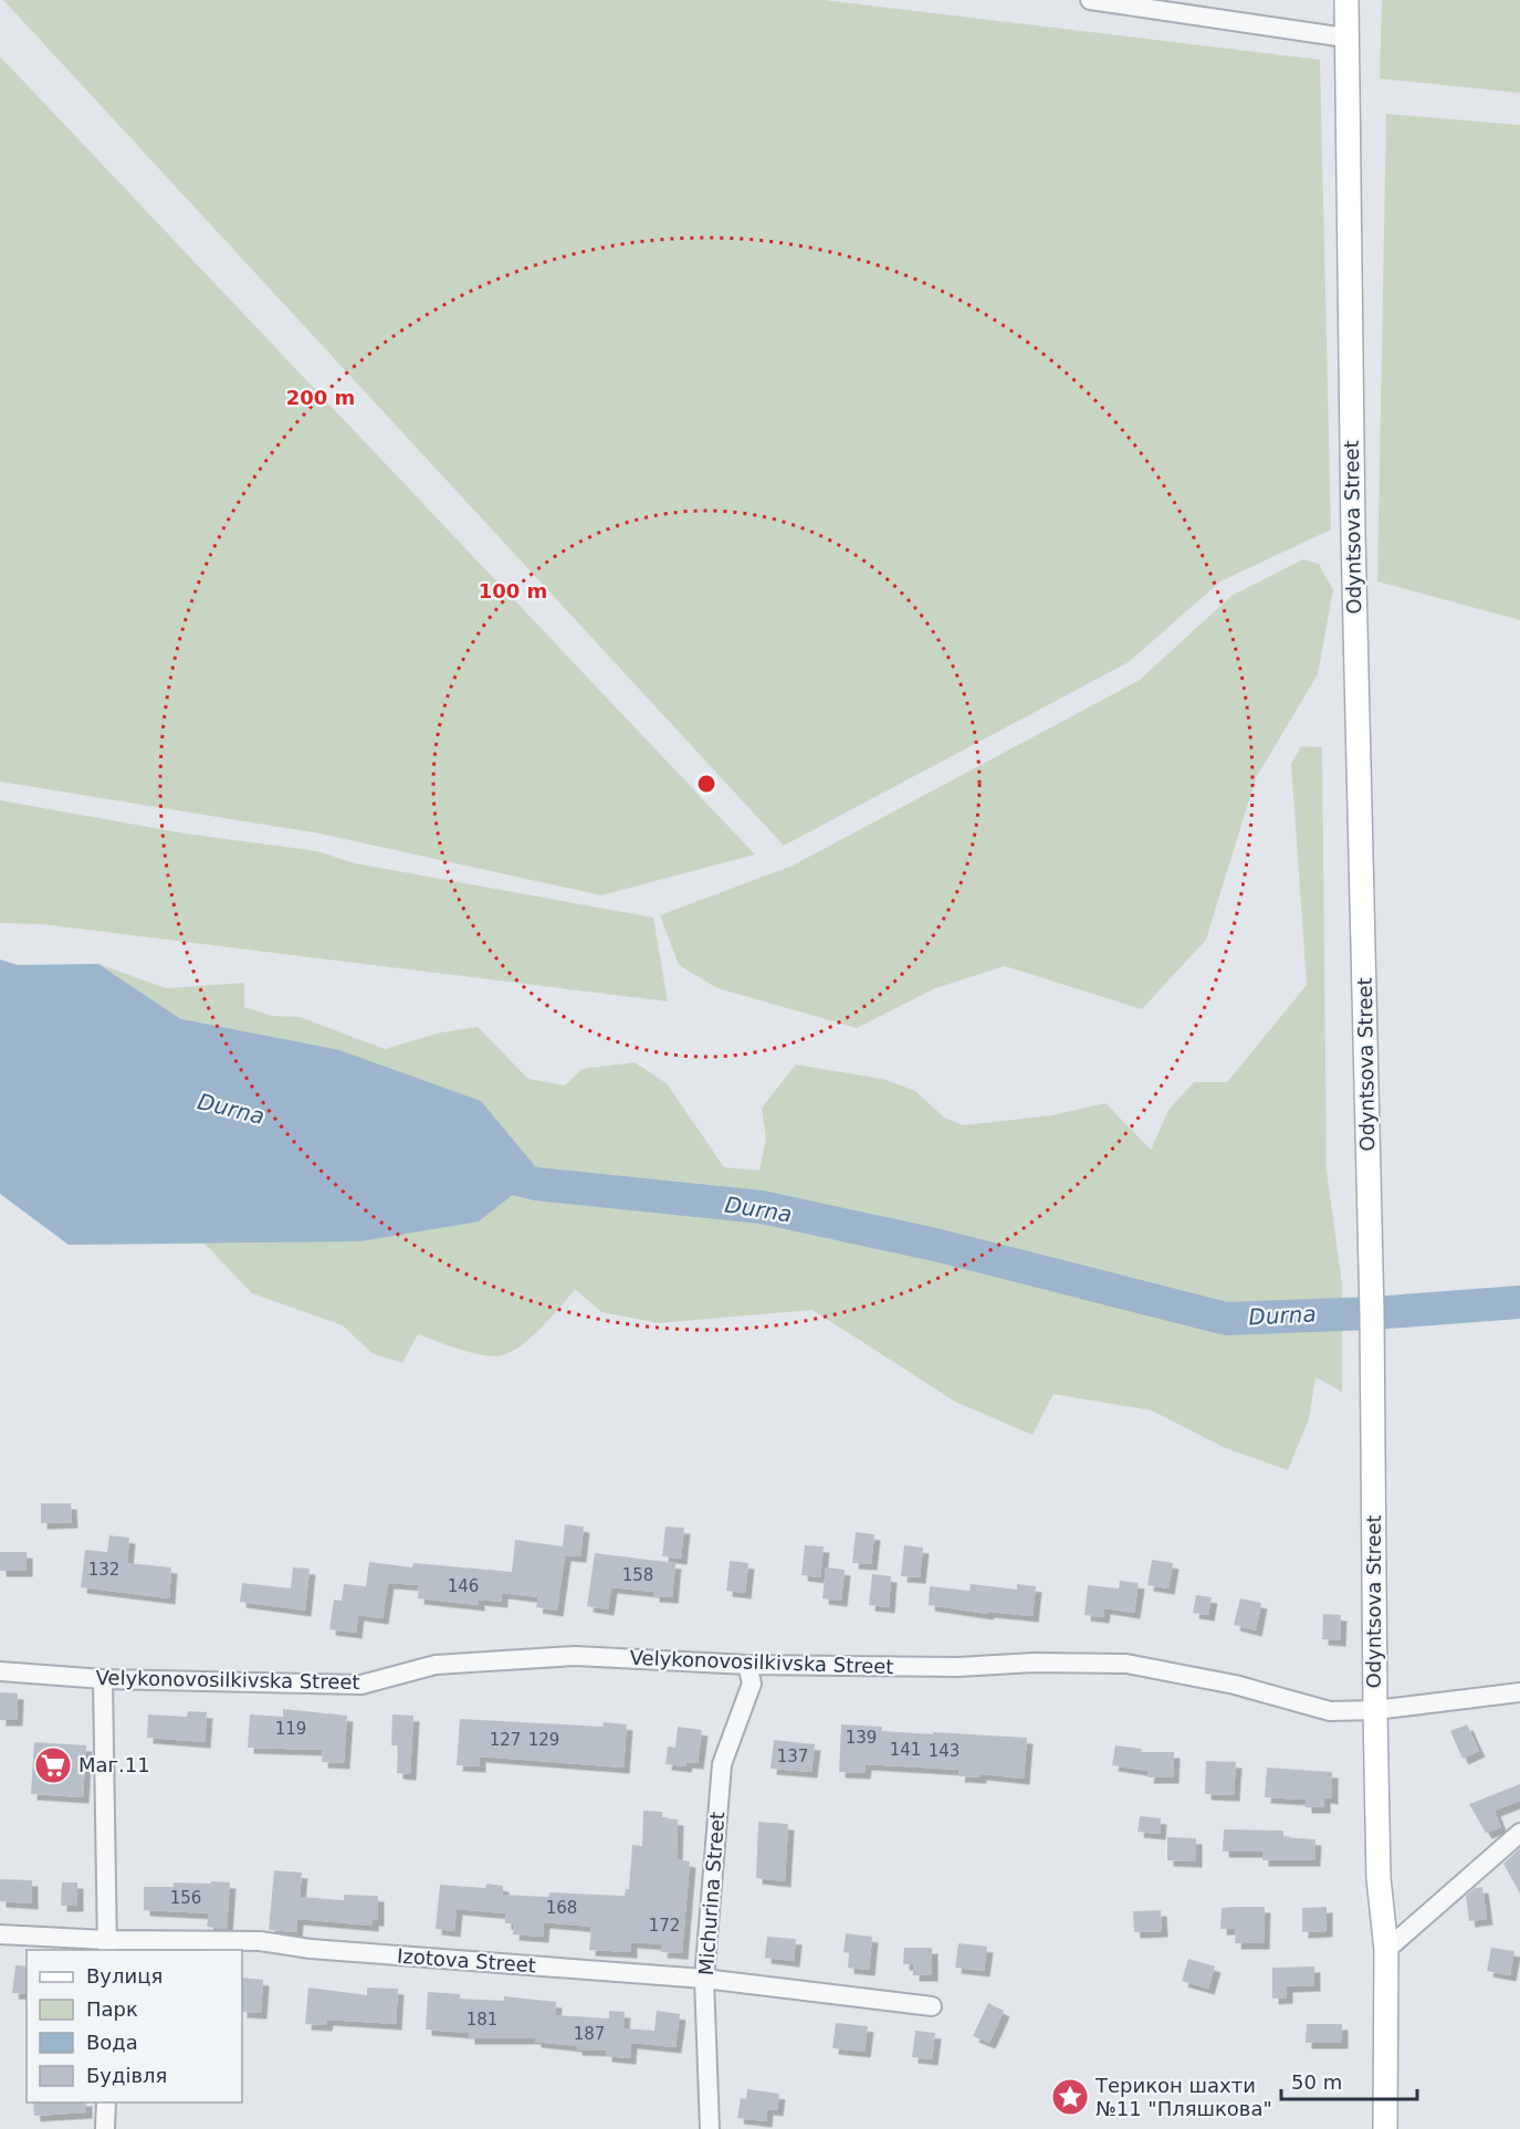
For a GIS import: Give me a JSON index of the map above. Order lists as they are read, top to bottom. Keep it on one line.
{"streets":{"main road":["Odyntsova Street"],"street":["Velykonovosilkivska Street","Michurina Street","Izotova Street"]},"crossings":[["Odyntsova Street","Velykonovosilkivska Street"],["Velykonovosilkivska Street","Michurina Street"],["Michurina Street","Izotova Street"]],"water":["Durna"],"places":{"supermarket":["Маг.11"],"place":["Терикон шахти №11 \"Пляшкова\""]},"house_numbers":["132","158","146","119","139","127","129","141","143","137","156","168","172","181","187"],"legend":["Вулиця","Парк","Вода","Будівля"],"scale_bar":"50 m","rings":["200 m","100 m"]}
